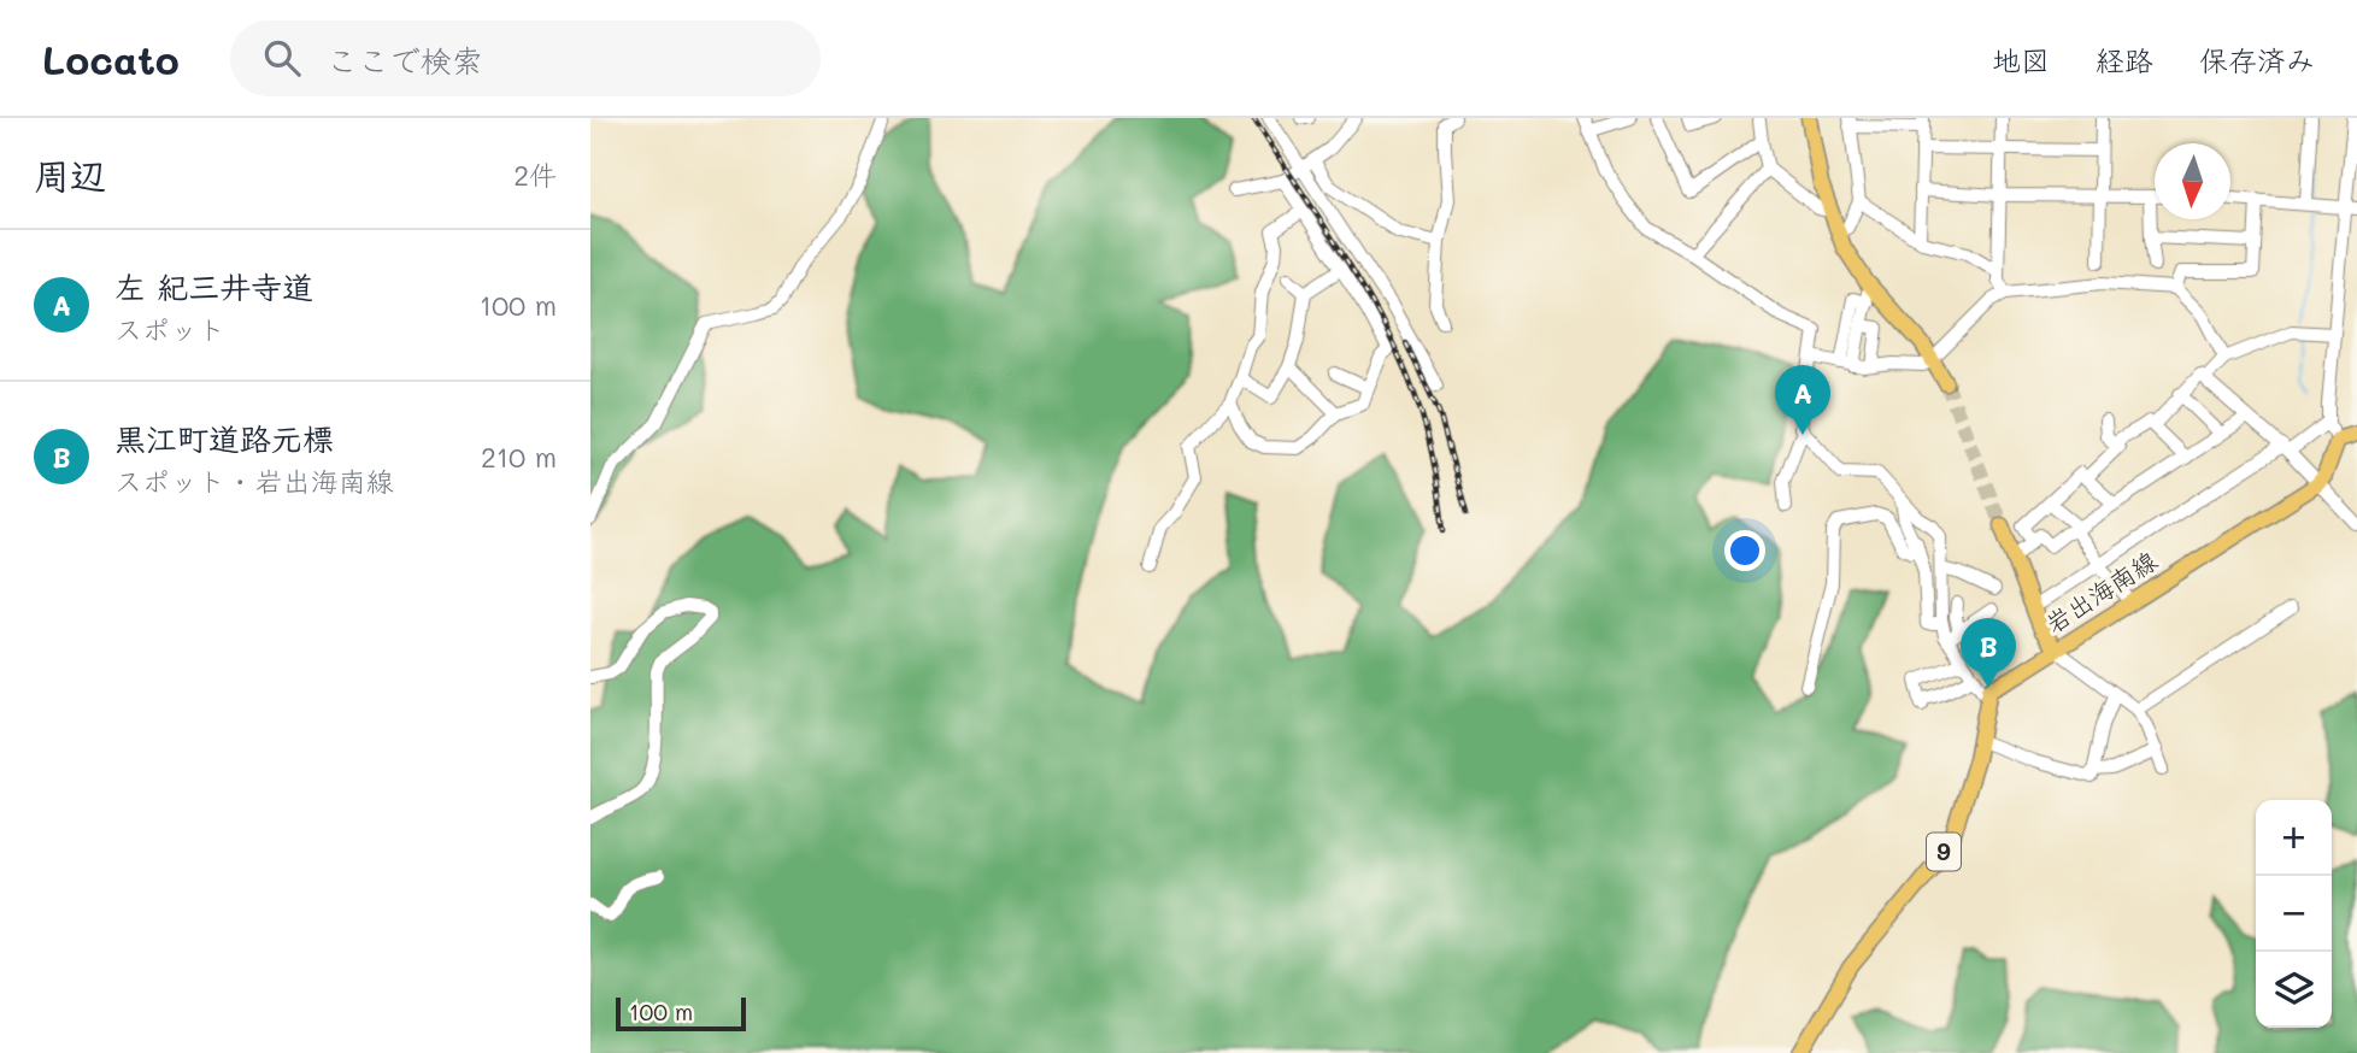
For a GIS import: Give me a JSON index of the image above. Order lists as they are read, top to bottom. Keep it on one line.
{"streets":{"main road":["岩出海南線","9"]},"crossings":[["岩出海南線","9"]],"scale_bar":"100 m","north":"bottom","page":{"header":"Locato","search":"ここで検索","nav":["地図","経路","保存済み"],"heading":["周辺","2件"],"list":[{"mark":"A","name":"左 紀三井寺道","note":"スポット","value":"100 m"},{"mark":"B","name":"黒江町道路元標","note":"スポット · 岩出海南線","value":"210 m"}],"pins":["A","B"],"map_buttons":["+","−"],"scale":"100 m"}}
